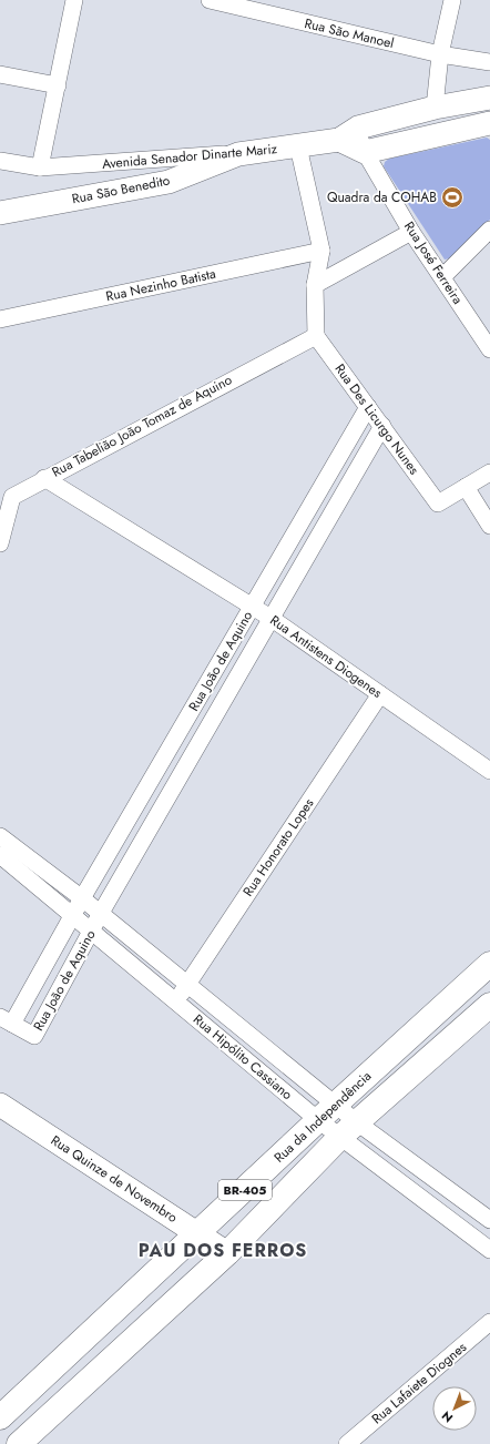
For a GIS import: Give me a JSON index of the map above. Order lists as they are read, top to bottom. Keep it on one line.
{"streets":{"highway":["Rua da Independência","BR-405"],"street":["Rua São Manoel","Avenida Senador Dinarte Mariz","Rua São Benedito","Rua José Ferreira","Rua Nezinho Batista","Rua Des Licurgo Nunes","Rua Tabelião João Tomaz de Aquino","Rua Antistens Diogenes","Rua João de Aquino","Rua Honorato Lopes","Rua Hipólito Cassiano","Rua Quinze de Novembro","Rua Lafaiete Diognes"]},"crossings":[["Avenida Senador Dinarte Mariz","Rua São Benedito"],["Avenida Senador Dinarte Mariz","Rua José Ferreira"],["Rua Des Licurgo Nunes","Rua Tabelião João Tomaz de Aquino"],["Rua Des Licurgo Nunes","Rua João de Aquino"],["Rua Tabelião João Tomaz de Aquino","Rua Antistens Diogenes"],["Rua Antistens Diogenes","Rua João de Aquino"],["Rua Antistens Diogenes","Rua Honorato Lopes"],["Rua João de Aquino","Rua Hipólito Cassiano"],["Rua Honorato Lopes","Rua Hipólito Cassiano"],["Rua Hipólito Cassiano","Rua da Independência"],["Rua da Independência","Rua Quinze de Novembro"]],"districts":["PAU DOS FERROS"],"places":{"sports":["Quadra da COHAB"]},"north":"bottom left"}
